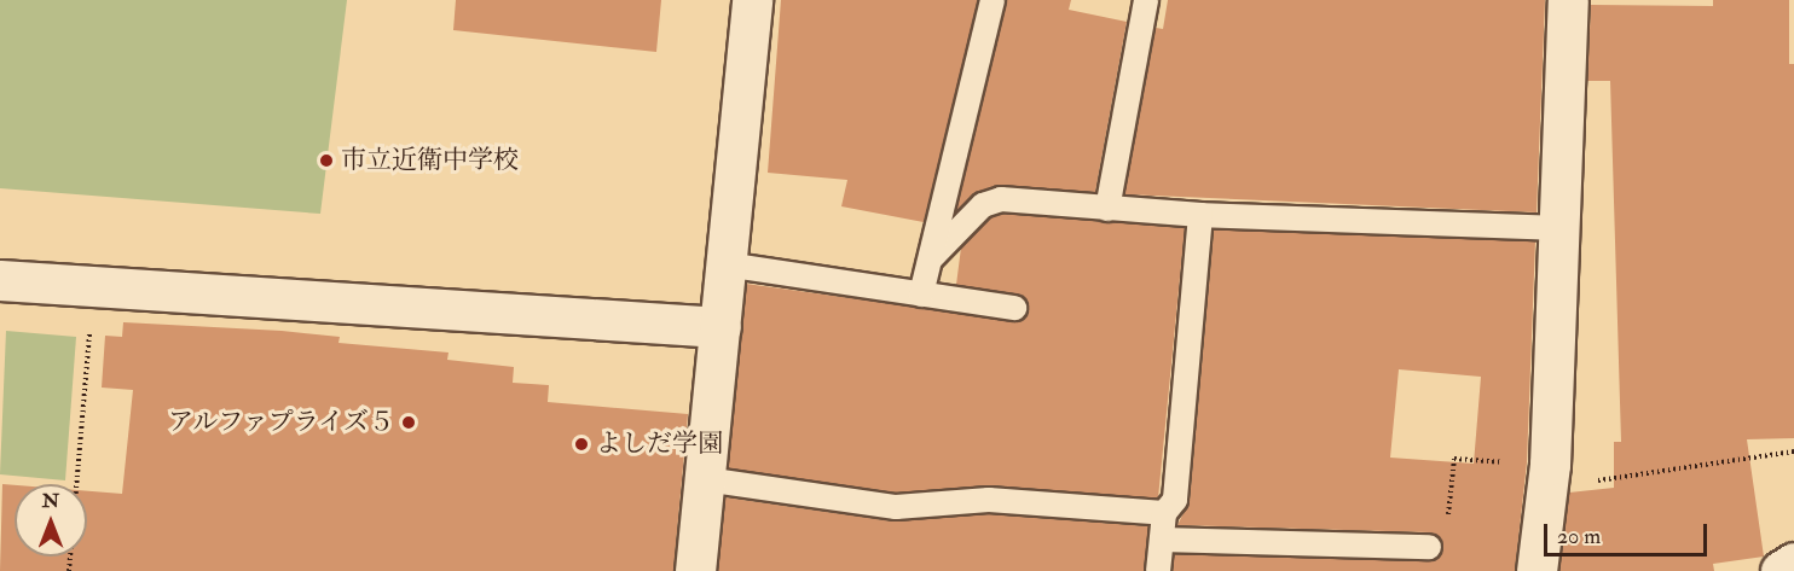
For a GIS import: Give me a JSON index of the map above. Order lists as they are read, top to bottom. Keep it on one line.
{"places":["市立近衛中学校","アルファプライズ５","よしだ学園"],"scale_bar":"20 m","north":"top"}
